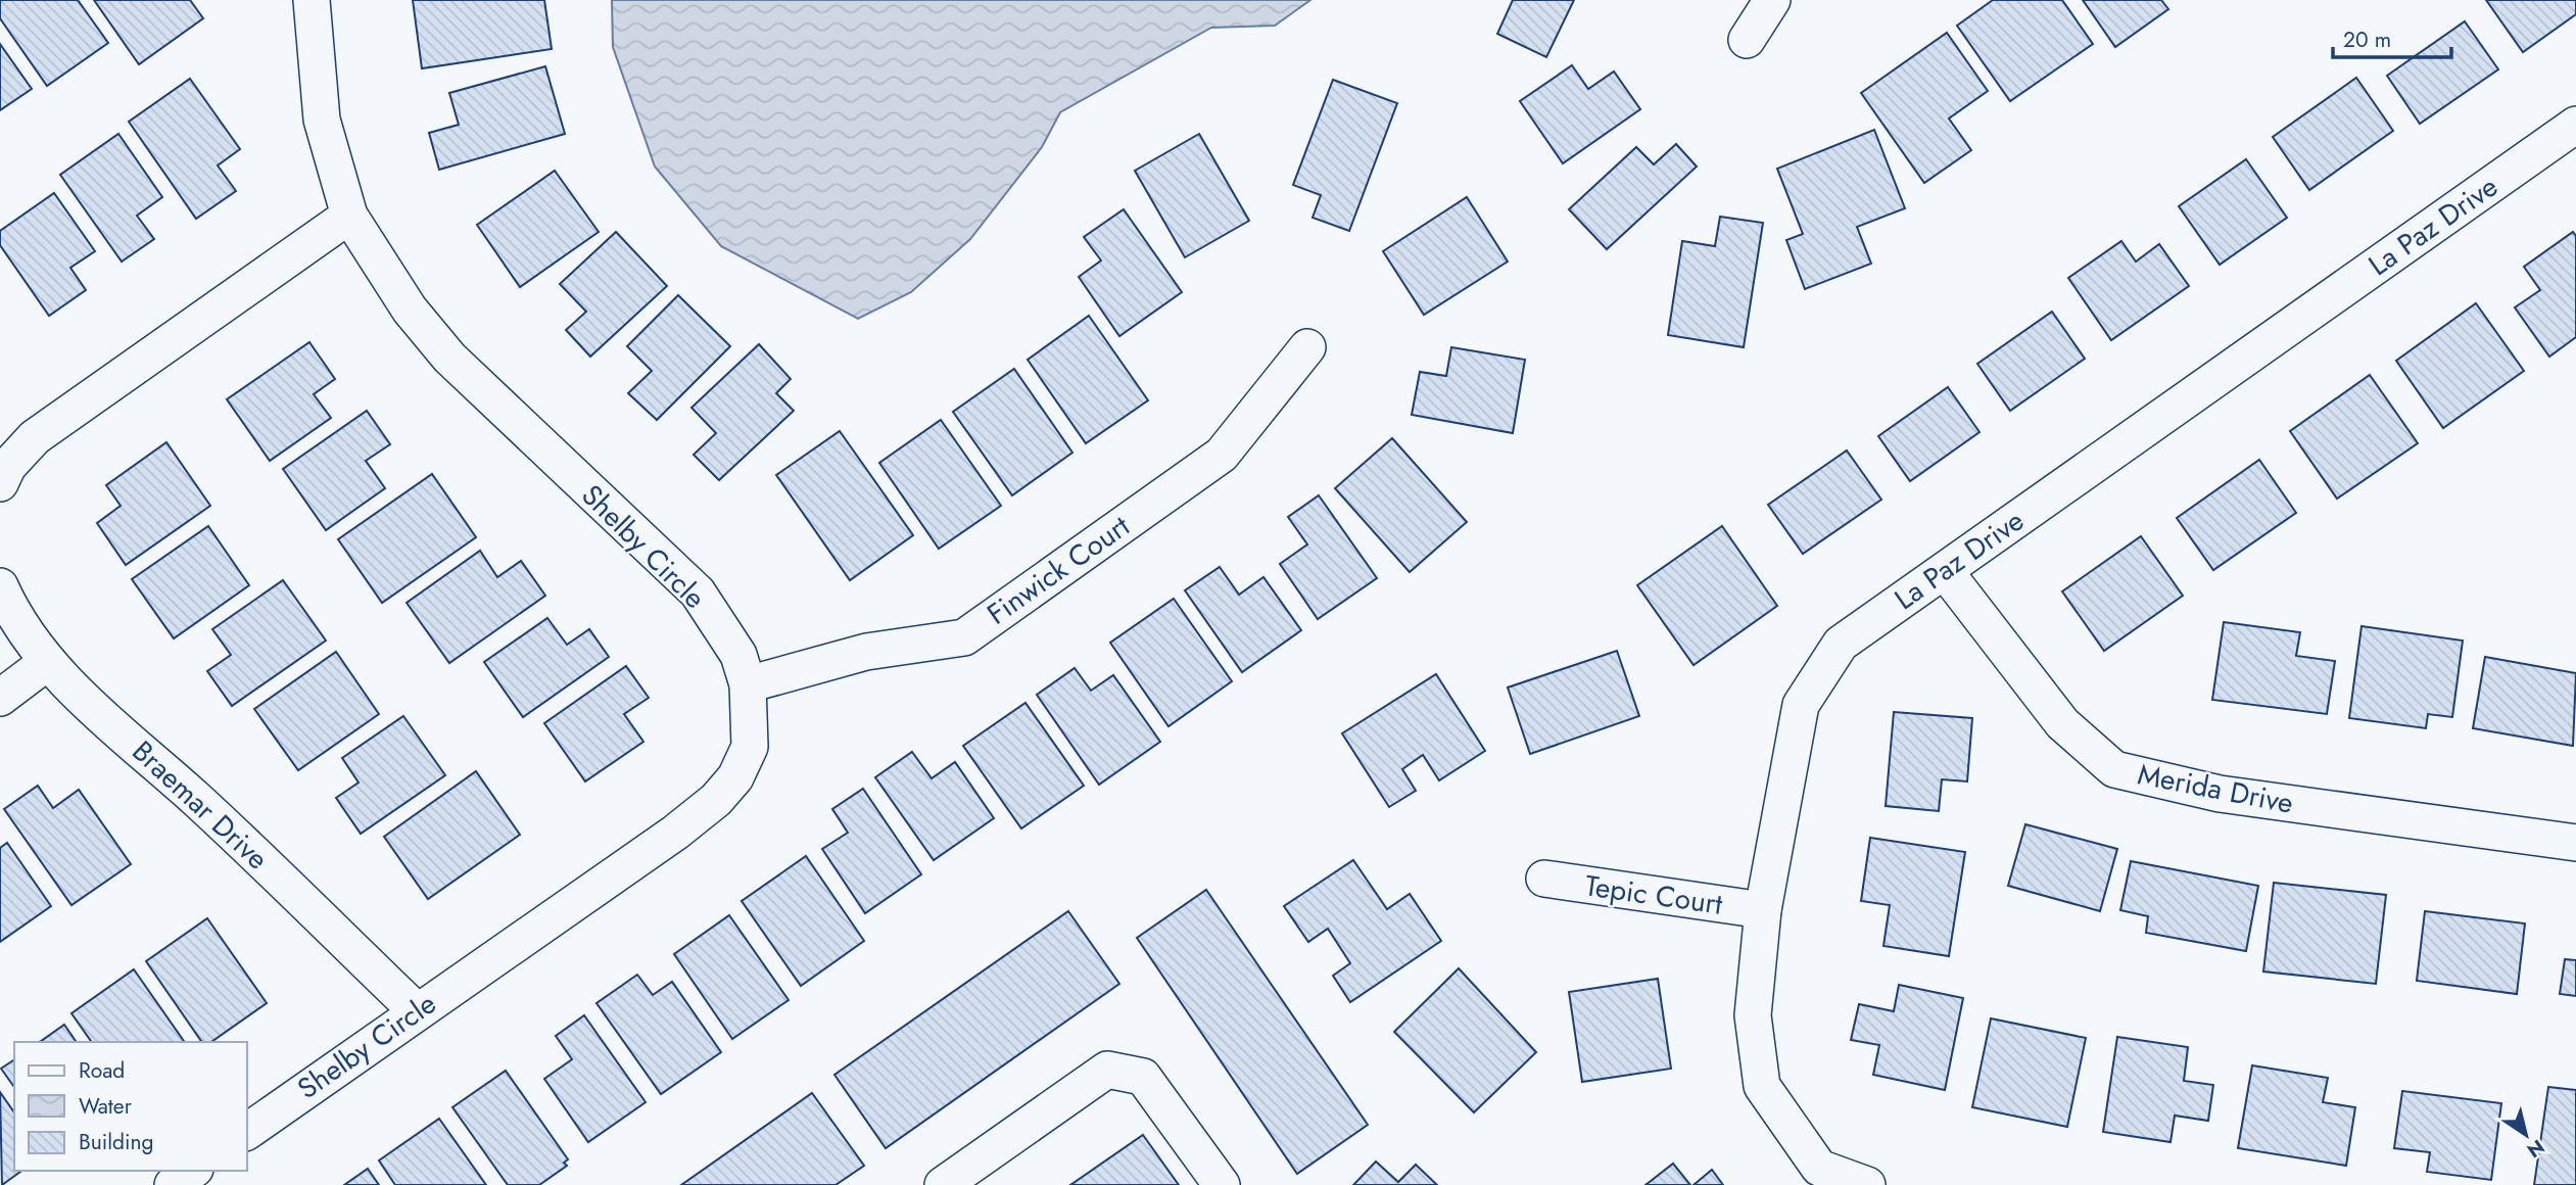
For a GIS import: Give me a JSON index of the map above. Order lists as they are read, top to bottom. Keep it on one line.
{"streets":{"street":["La Paz Drive","Shelby Circle","Finwick Court","Merida Drive","Braemar Drive","Tepic Court"]},"crossings":[["La Paz Drive","Merida Drive"],["La Paz Drive","Tepic Court"],["Shelby Circle","Finwick Court"],["Shelby Circle","Braemar Drive"]],"legend":["Road","Water","Building"],"scale_bar":"20 m","north":"bottom right"}
